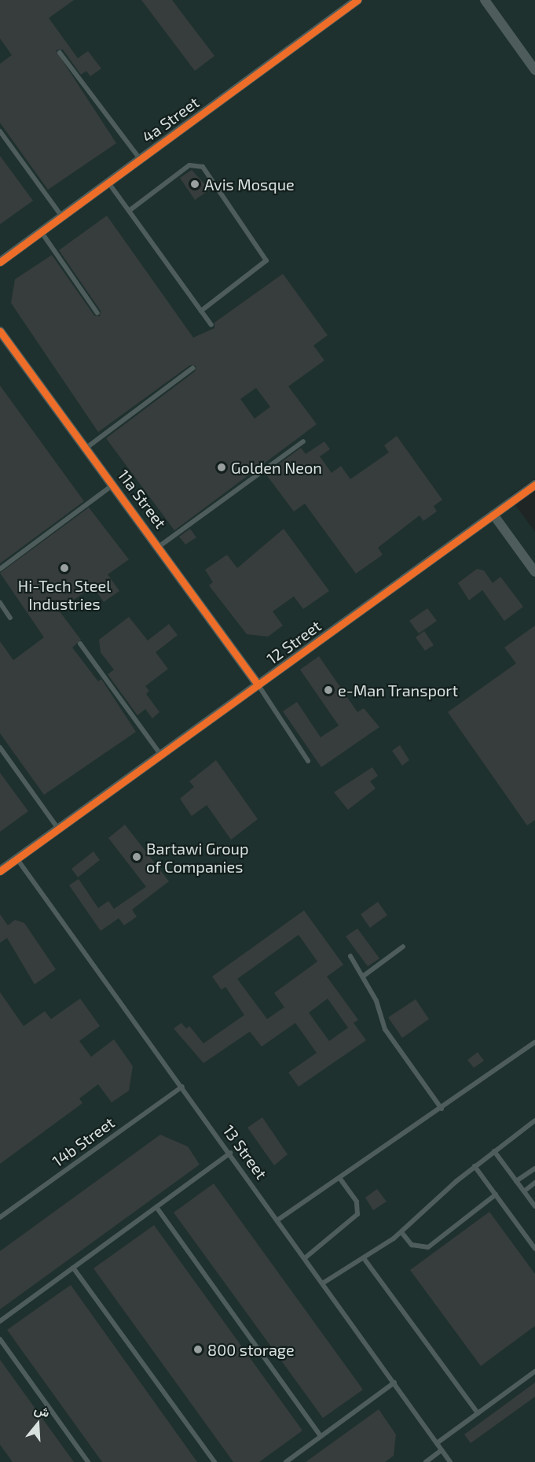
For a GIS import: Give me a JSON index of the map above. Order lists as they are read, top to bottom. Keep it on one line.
{"streets":{"street":["4a Street","11a Street","12 Street"],"lane":["14b Street","13 Street"]},"crossings":[["11a Street","12 Street"],["12 Street","13 Street"],["14b Street","13 Street"]],"places":["Avis Mosque","Golden Neon","Hi-Tech Steel Industries","e-Man Transport","Bartawi Group of Companies","800 storage"],"north":"top"}
